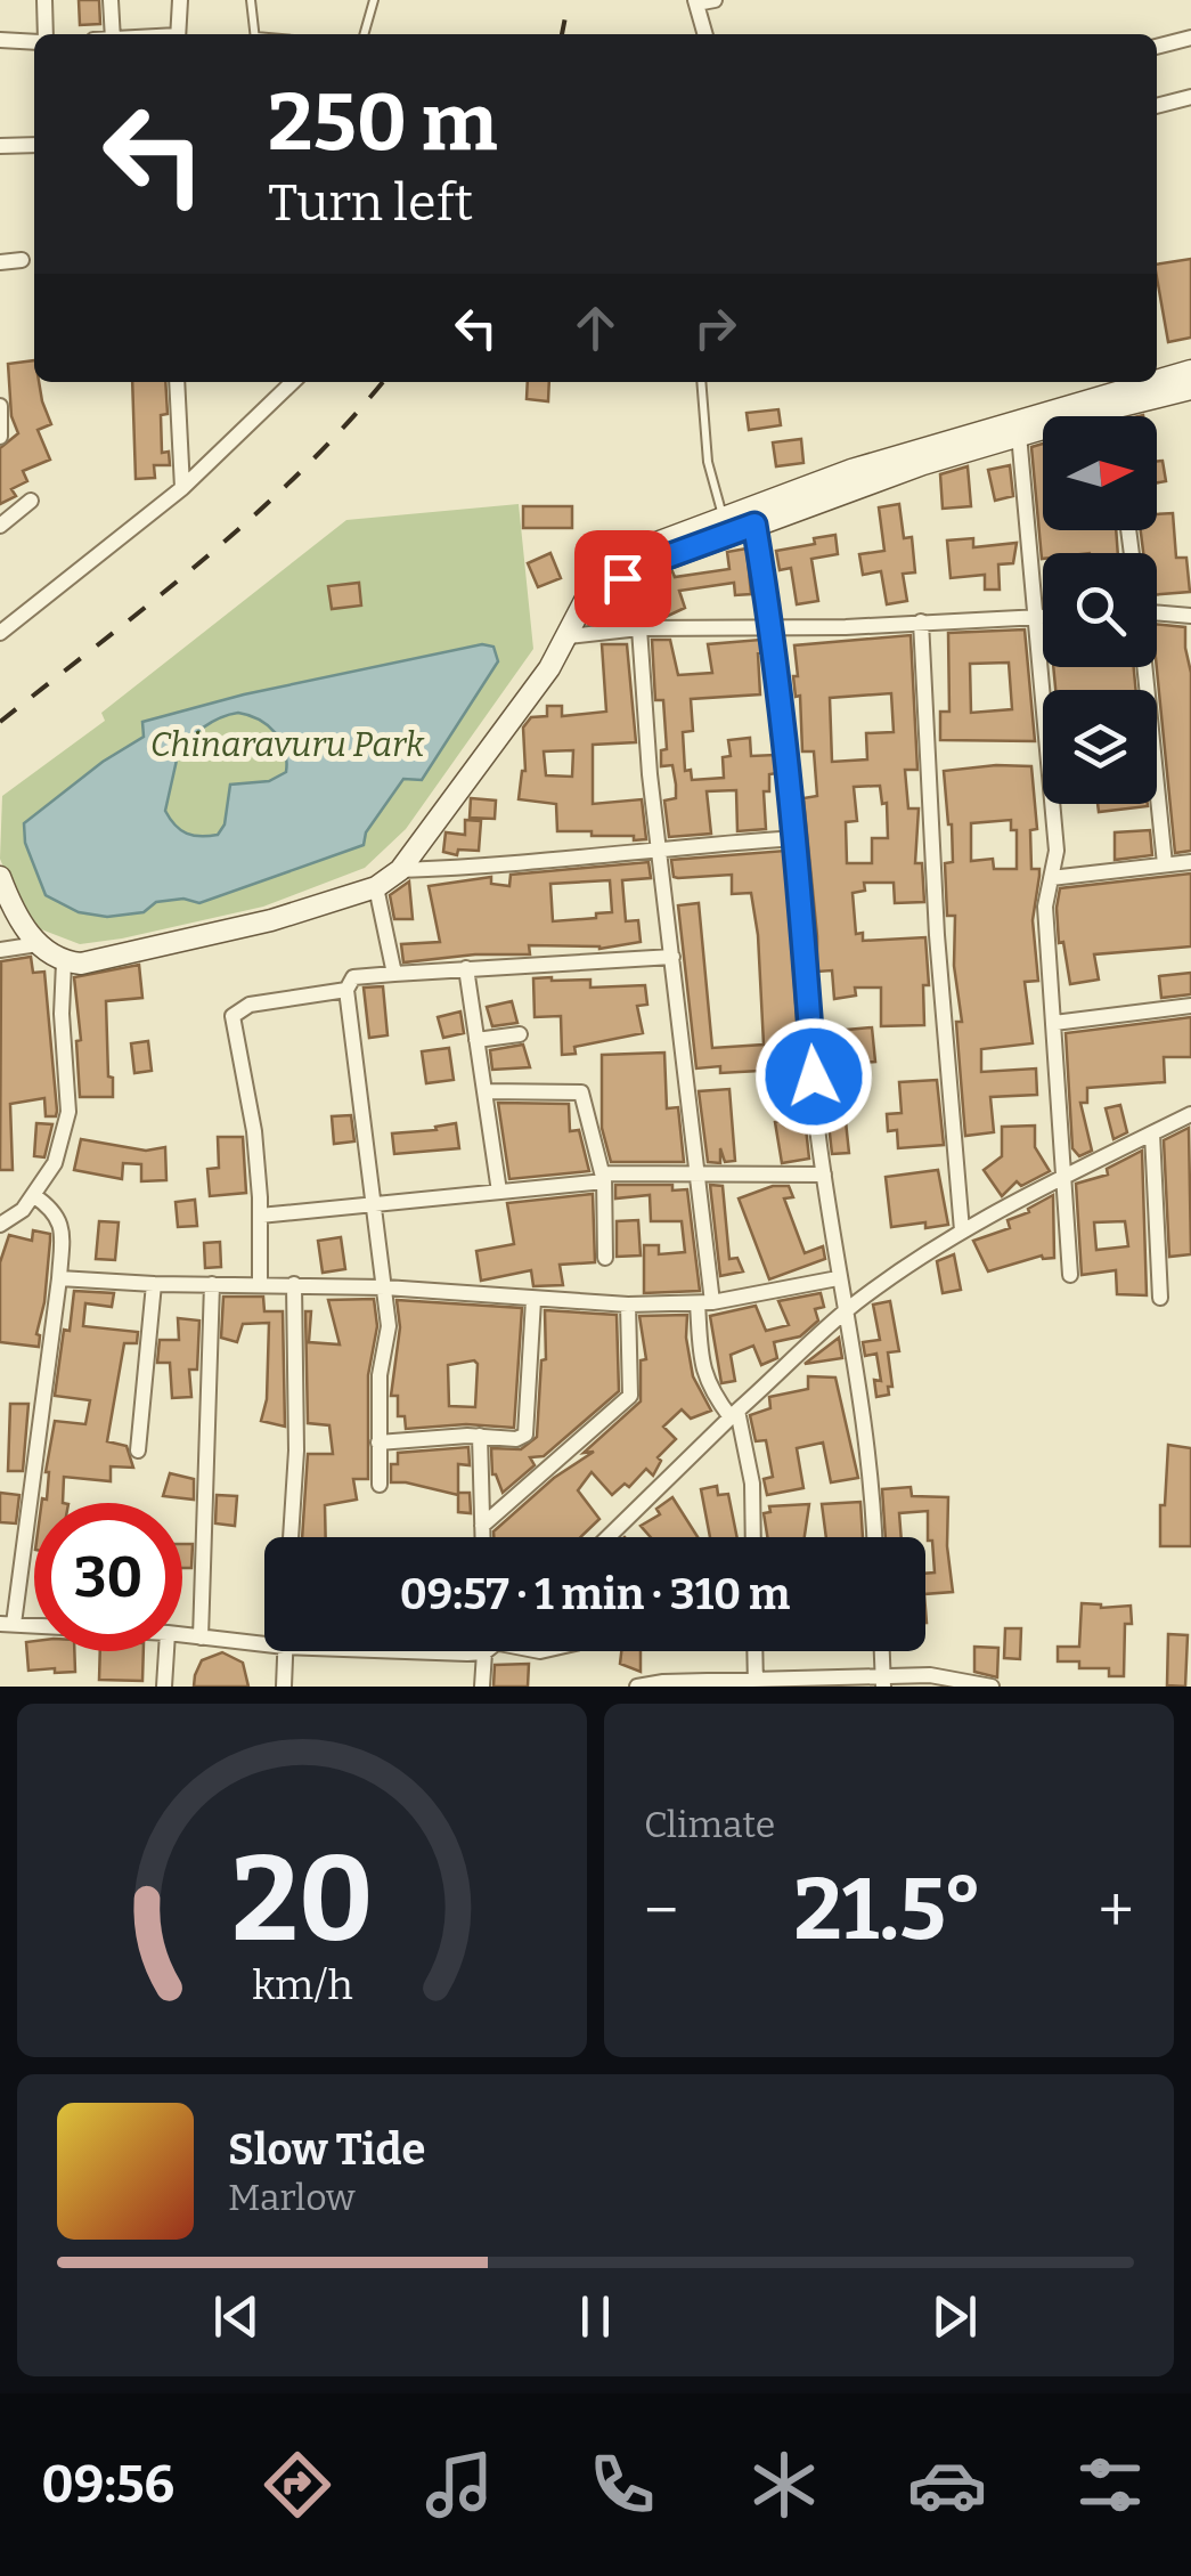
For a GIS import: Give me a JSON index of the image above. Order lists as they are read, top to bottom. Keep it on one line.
{"parks":["Chinaravuru Park"],"north":"right","page":{"turn":["250 m","Turn left"],"limit":"30","trip":"09:57 · 1 min · 310 m","tile":"Climate","heat":["−","21.5°","+"],"song":["Slow Tide","Marlow"],"tabs":"09:56","gauge":["20","km/h"]}}
